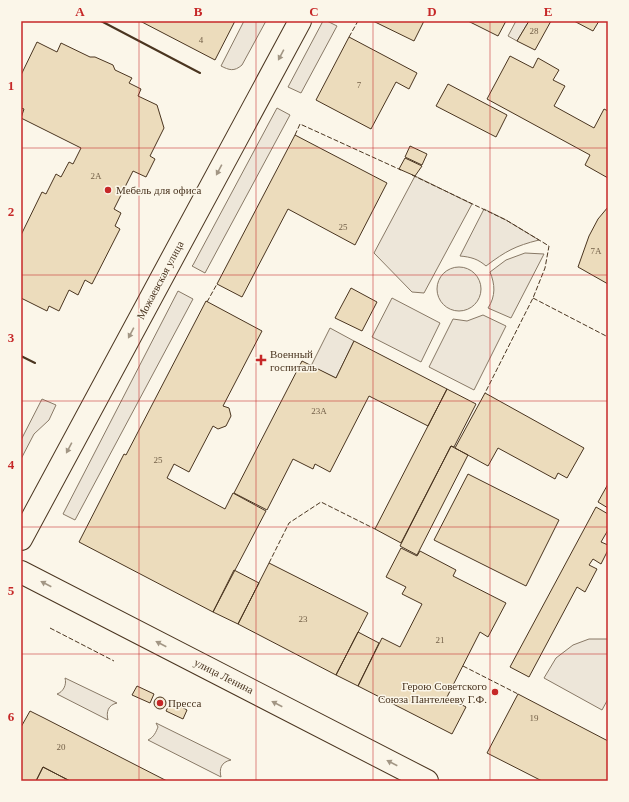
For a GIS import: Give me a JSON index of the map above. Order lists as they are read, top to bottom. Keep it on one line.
{"streets":{"street":["Можаевская улица","улица Ленина"]},"one_way":["Можаевская улица","улица Ленина"],"places":{"other":["Мебель для офиса","Герою Советского Союза Пантелееву Г.Ф.","Пресса"],"health":["Военный госпиталь"]},"house_numbers":["28","4","7","2А","25","7А","23А","25","23","21","19","20"],"grid":{"columns":["A","B","C","D","E"],"rows":["1","2","3","4","5","6"]}}
